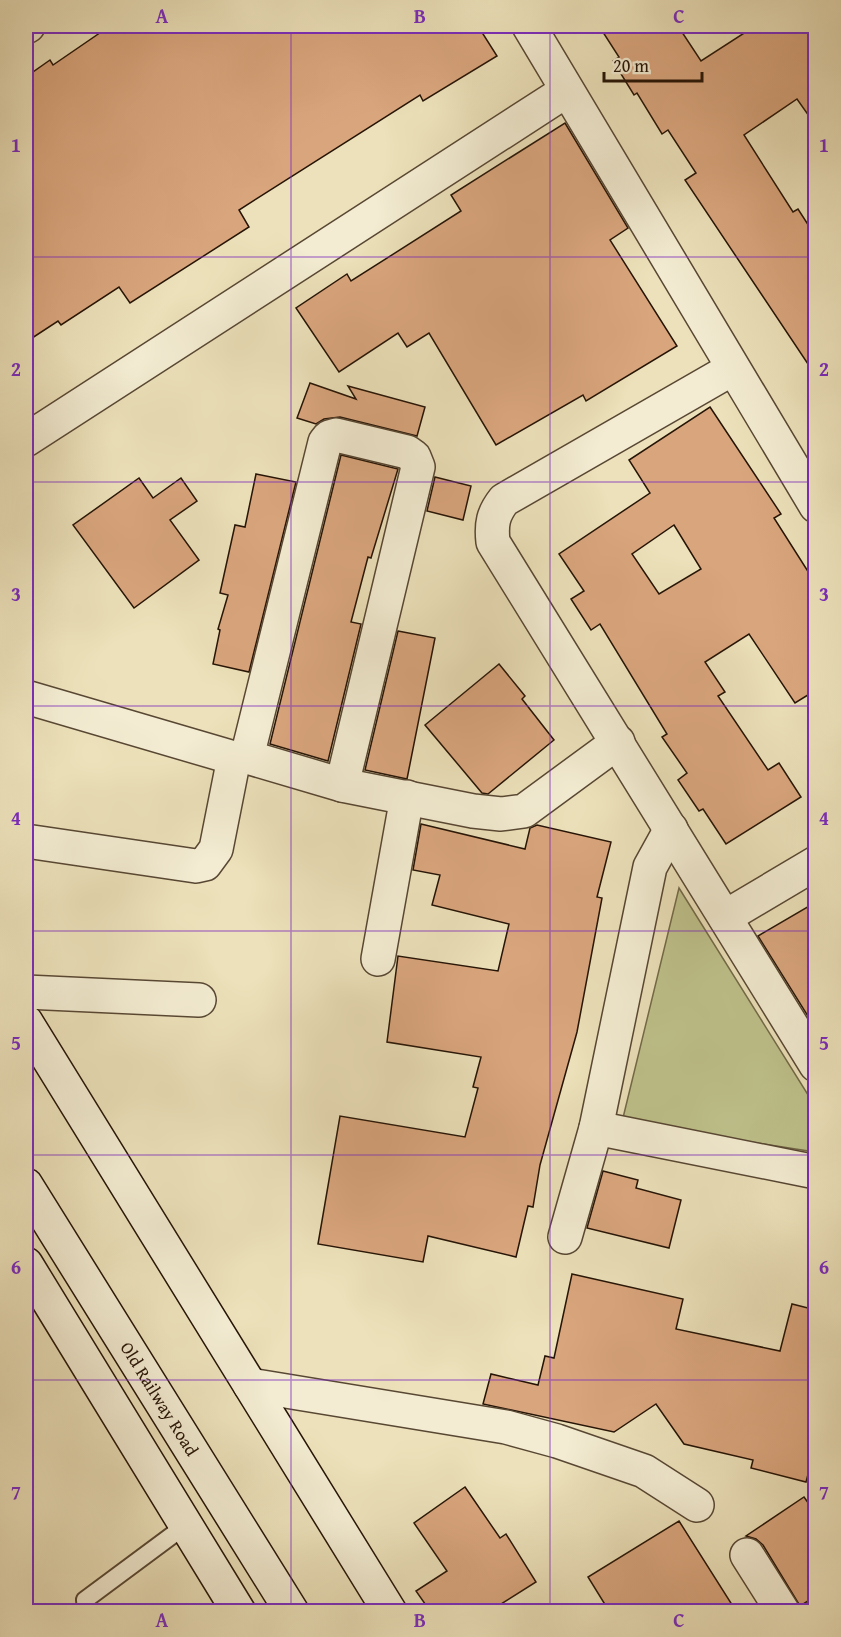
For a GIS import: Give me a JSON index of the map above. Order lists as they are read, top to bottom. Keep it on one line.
{"streets":{"street":["Old Railway Road"]},"scale_bar":"20 m","grid":{"columns":["A","B","C"],"rows":["1","2","3","4","5","6","7"]}}
